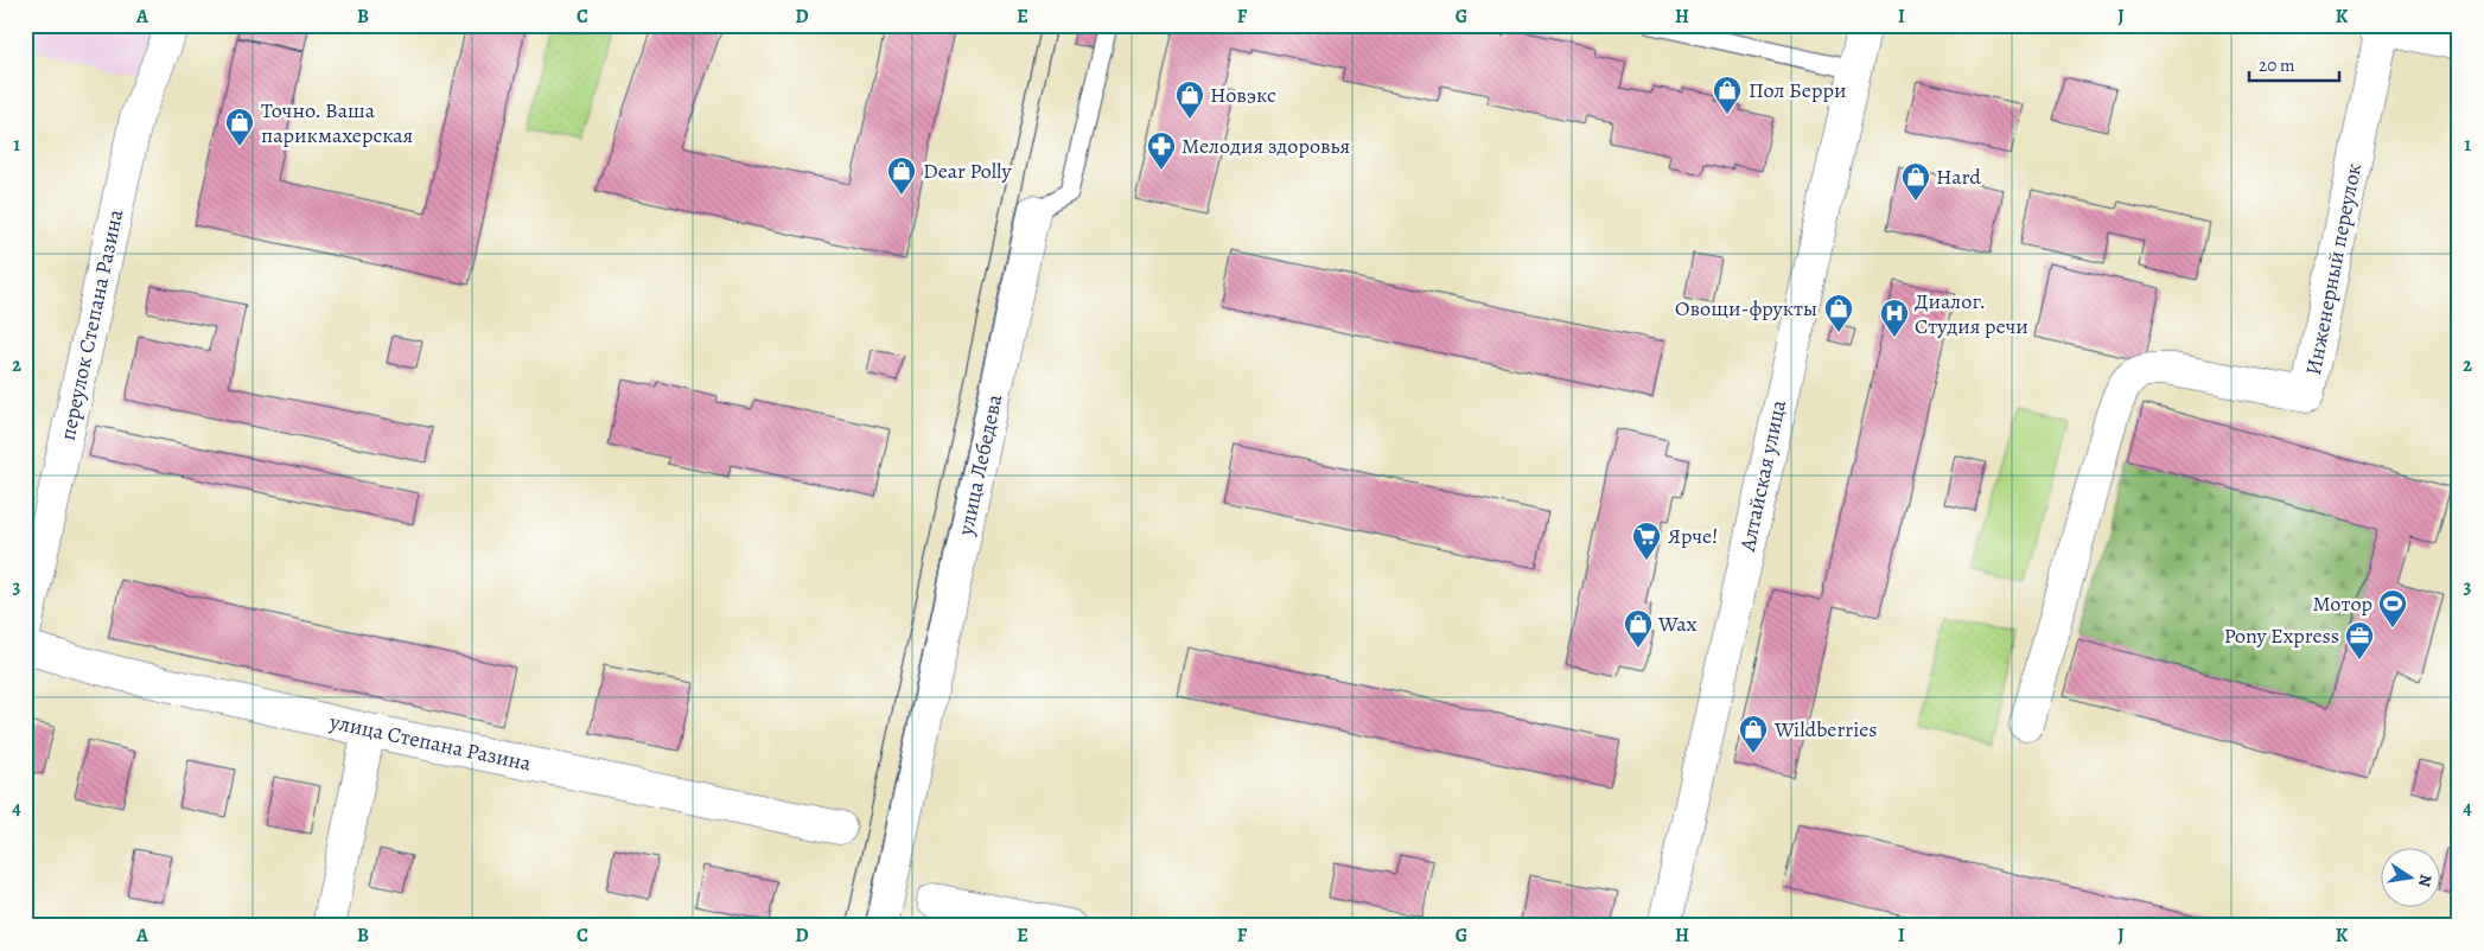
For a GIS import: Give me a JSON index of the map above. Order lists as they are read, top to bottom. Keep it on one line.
{"streets":{"street":["Инженерный переулок","переулок Степана Разина","улица Лебедева","Алтайская улица","улица Степана Разина"]},"places":{"shop":["Пол Берри","Новэкс","Точно. Ваша парикмахерская","Dear Polly","Hard","Овощи-фрукты","Wax","Wildberries"],"pharmacy":["Мелодия здоровья"],"hospital":["Диалог. Студия речи"],"supermarket":["Ярче!"],"sports":["Мотор"],"office":["Pony Express"]},"scale_bar":"20 m","north":"right","grid":{"columns":["A","B","C","D","E","F","G","H","I","J","K"],"rows":["1","2","3","4"]}}
